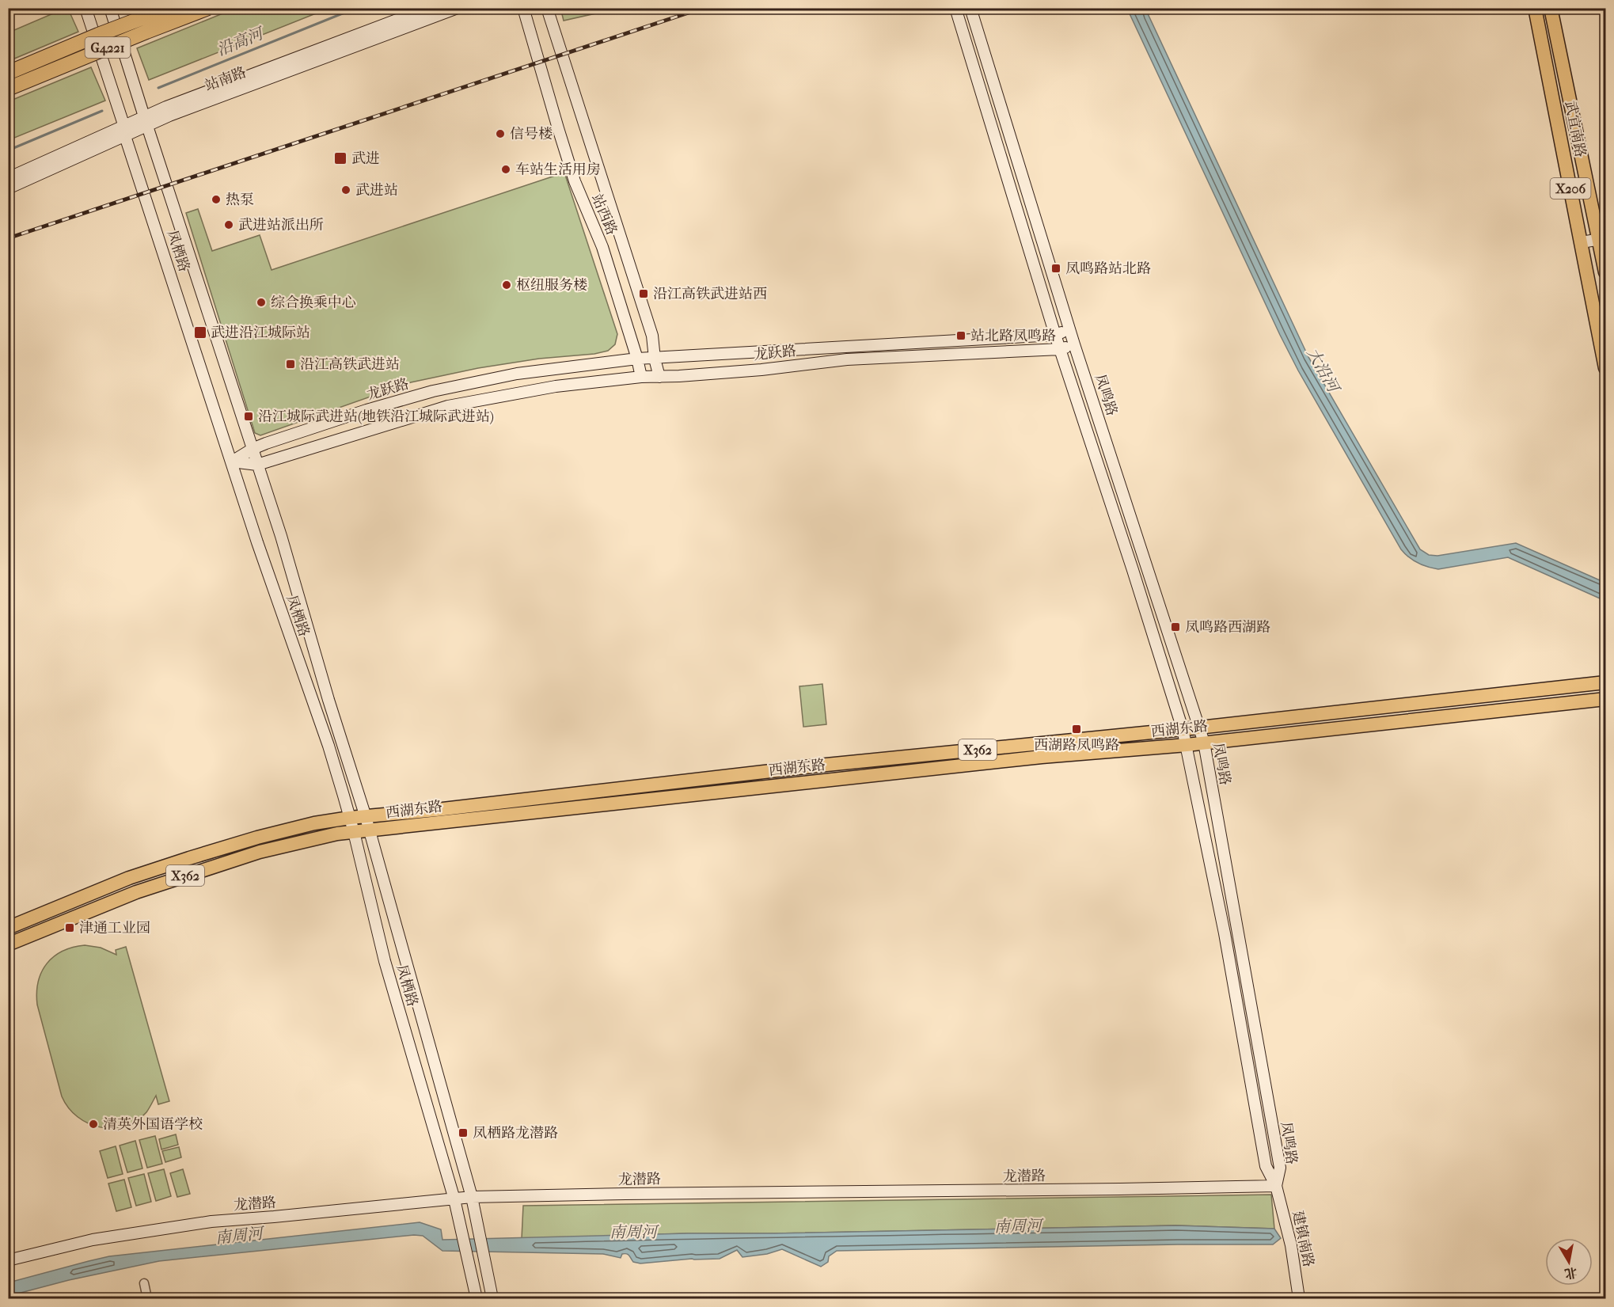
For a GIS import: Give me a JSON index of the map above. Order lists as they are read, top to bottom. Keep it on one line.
{"streets":{"highway":["G4221"],"main road":["武宜南路","X206","西湖东路","X362"],"street":["站南路","站西路","凤栖路","龙跃路","凤鸣路","龙潜路","建镇南路"]},"crossings":[["站南路","凤栖路"],["站西路","龙跃路"],["凤栖路","龙跃路"],["凤栖路","西湖东路"],["凤栖路","龙潜路"],["龙跃路","凤鸣路"],["凤鸣路","西湖东路"],["凤鸣路","龙潜路"],["凤鸣路","建镇南路"],["龙潜路","建镇南路"]],"water":["沿高河","大沿河","南周河"],"places":{"other":["信号楼","车站生活用房","武进站","热泵","武进站派出所","枢纽服务楼","综合换乘中心","清英外国语学校"],"transit":["武进","凤鸣路站北路","沿江高铁武进站西","武进沿江城际站","站北路凤鸣路","沿江高铁武进站","沿江城际武进站(地铁沿江城际武进站)","凤鸣路西湖路","西湖路凤鸣路","津通工业园","凤栖路龙潜路"]},"north":"bottom"}
